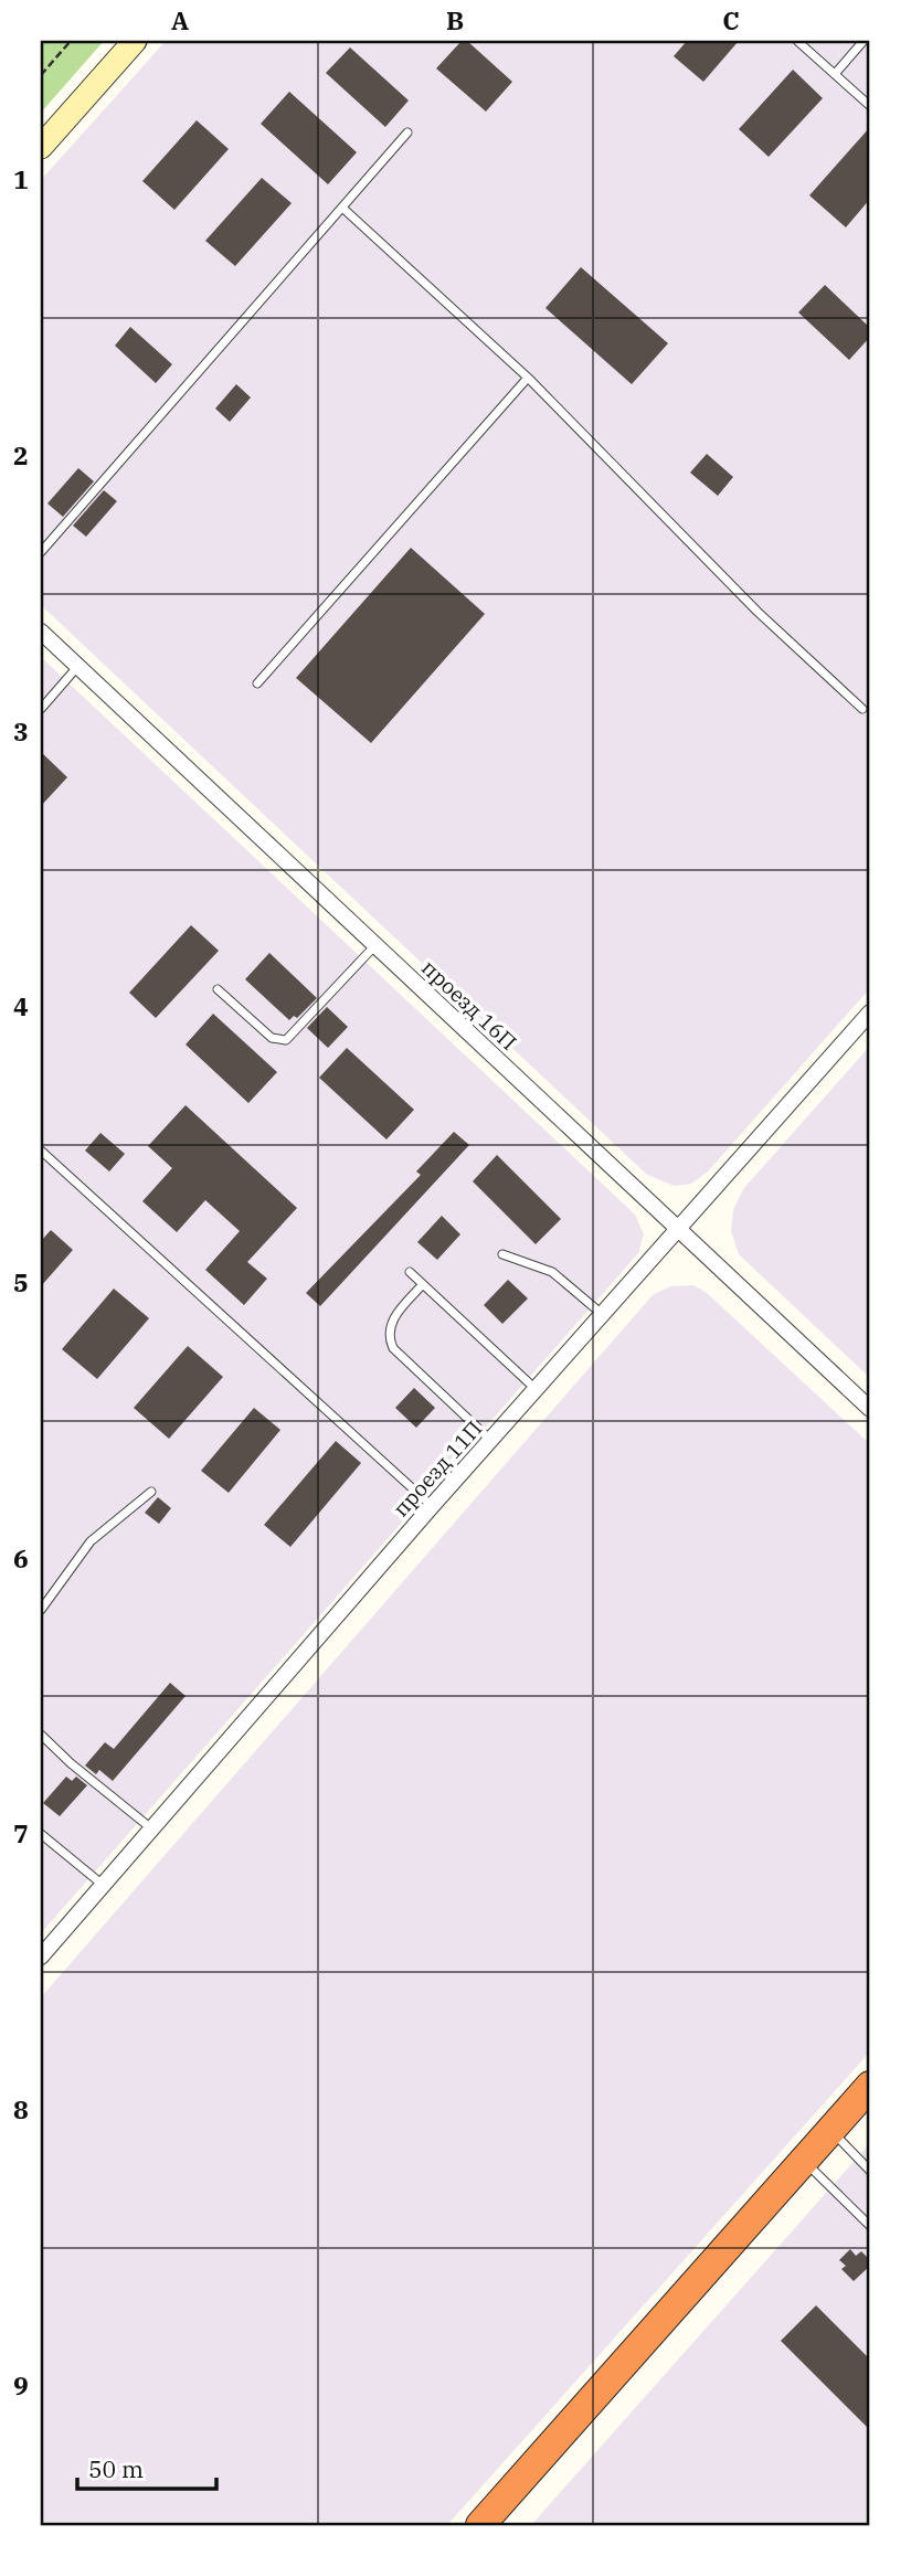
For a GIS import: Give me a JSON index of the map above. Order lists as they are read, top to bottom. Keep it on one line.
{"streets":{"street":["проезд 16П","проезд 11П"]},"crossings":[["проезд 16П","проезд 11П"]],"scale_bar":"50 m","grid":{"columns":["A","B","C"],"rows":["1","2","3","4","5","6","7","8","9"]}}
